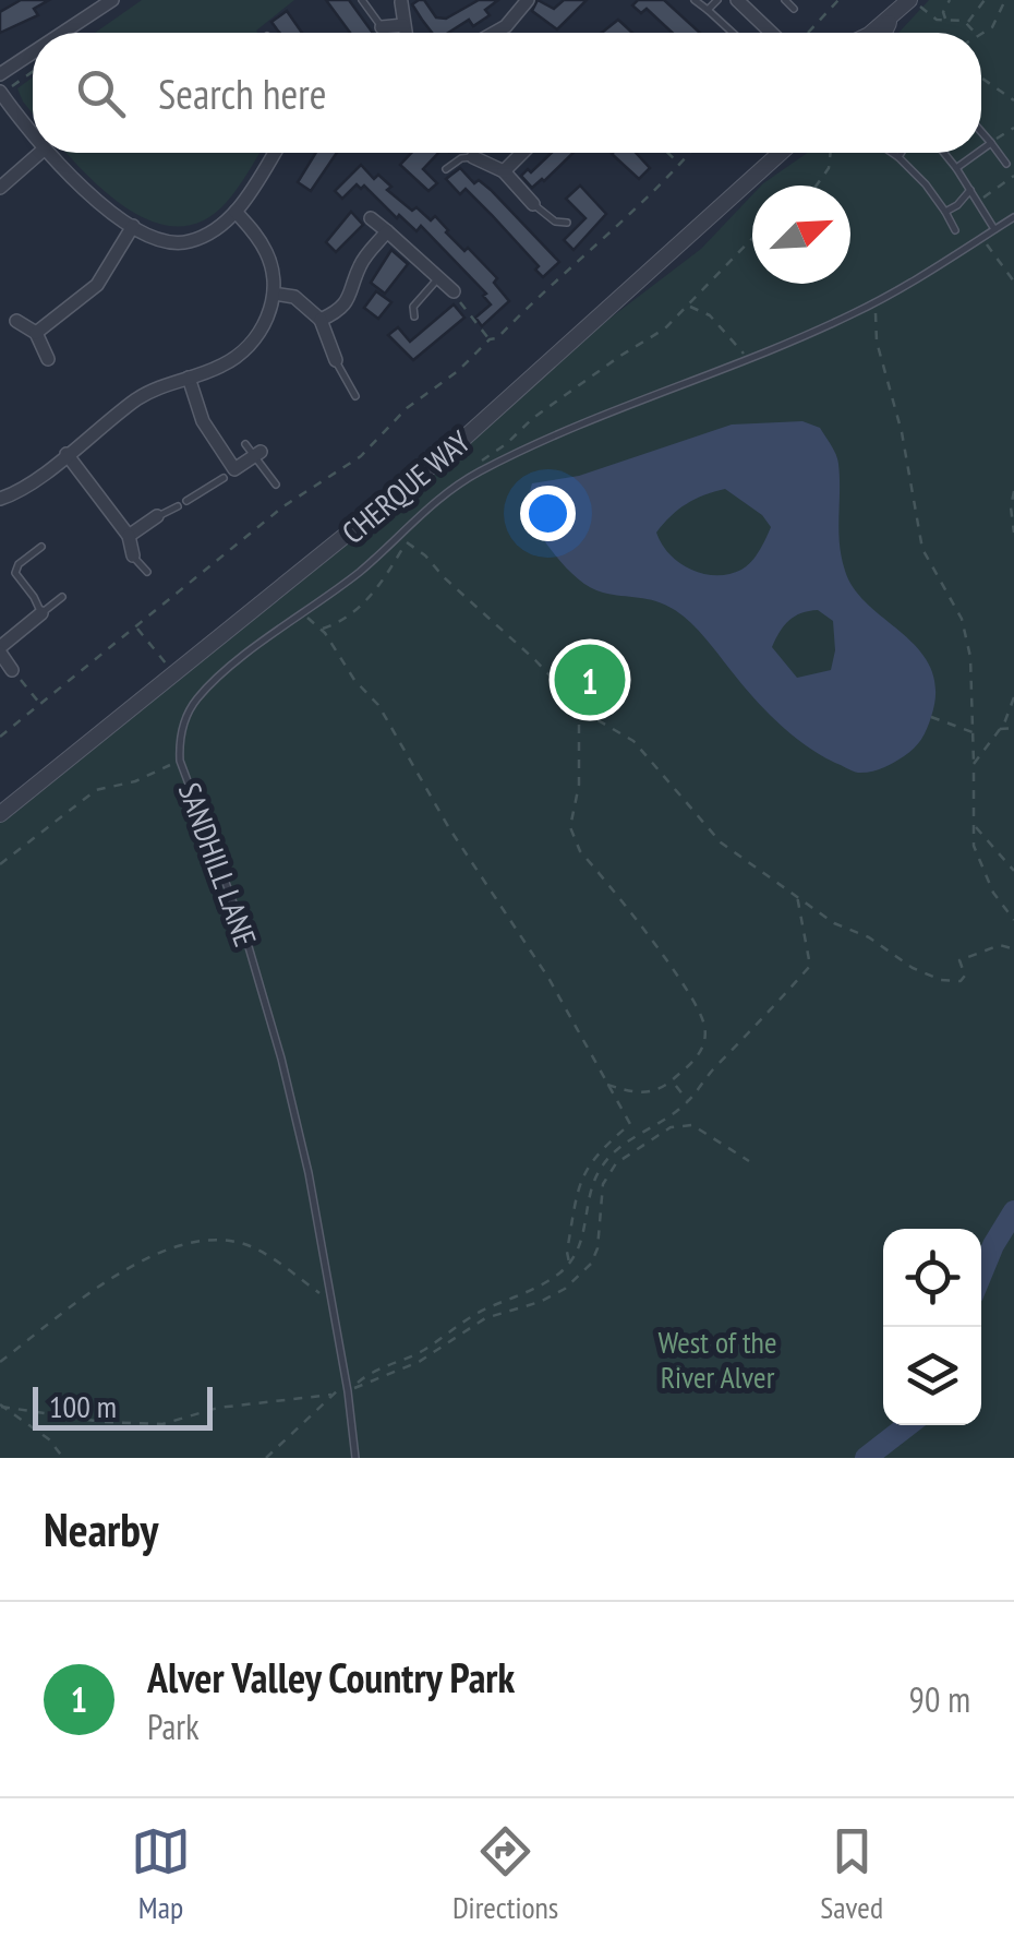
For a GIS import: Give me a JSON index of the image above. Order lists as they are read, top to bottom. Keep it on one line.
{"streets":{"street":["CHERQUE WAY"],"lane":["SANDHILL LANE"]},"parks":["West of the River Alver"],"scale_bar":"100 m","north":"top right","page":{"search":"Search here","pins":"1","scale":"100 m","heading":"Nearby","list":[{"mark":"1","name":"Alver Valley Country Park","note":"Park","value":"90 m"}],"nav":["Map","Directions","Saved"]}}
